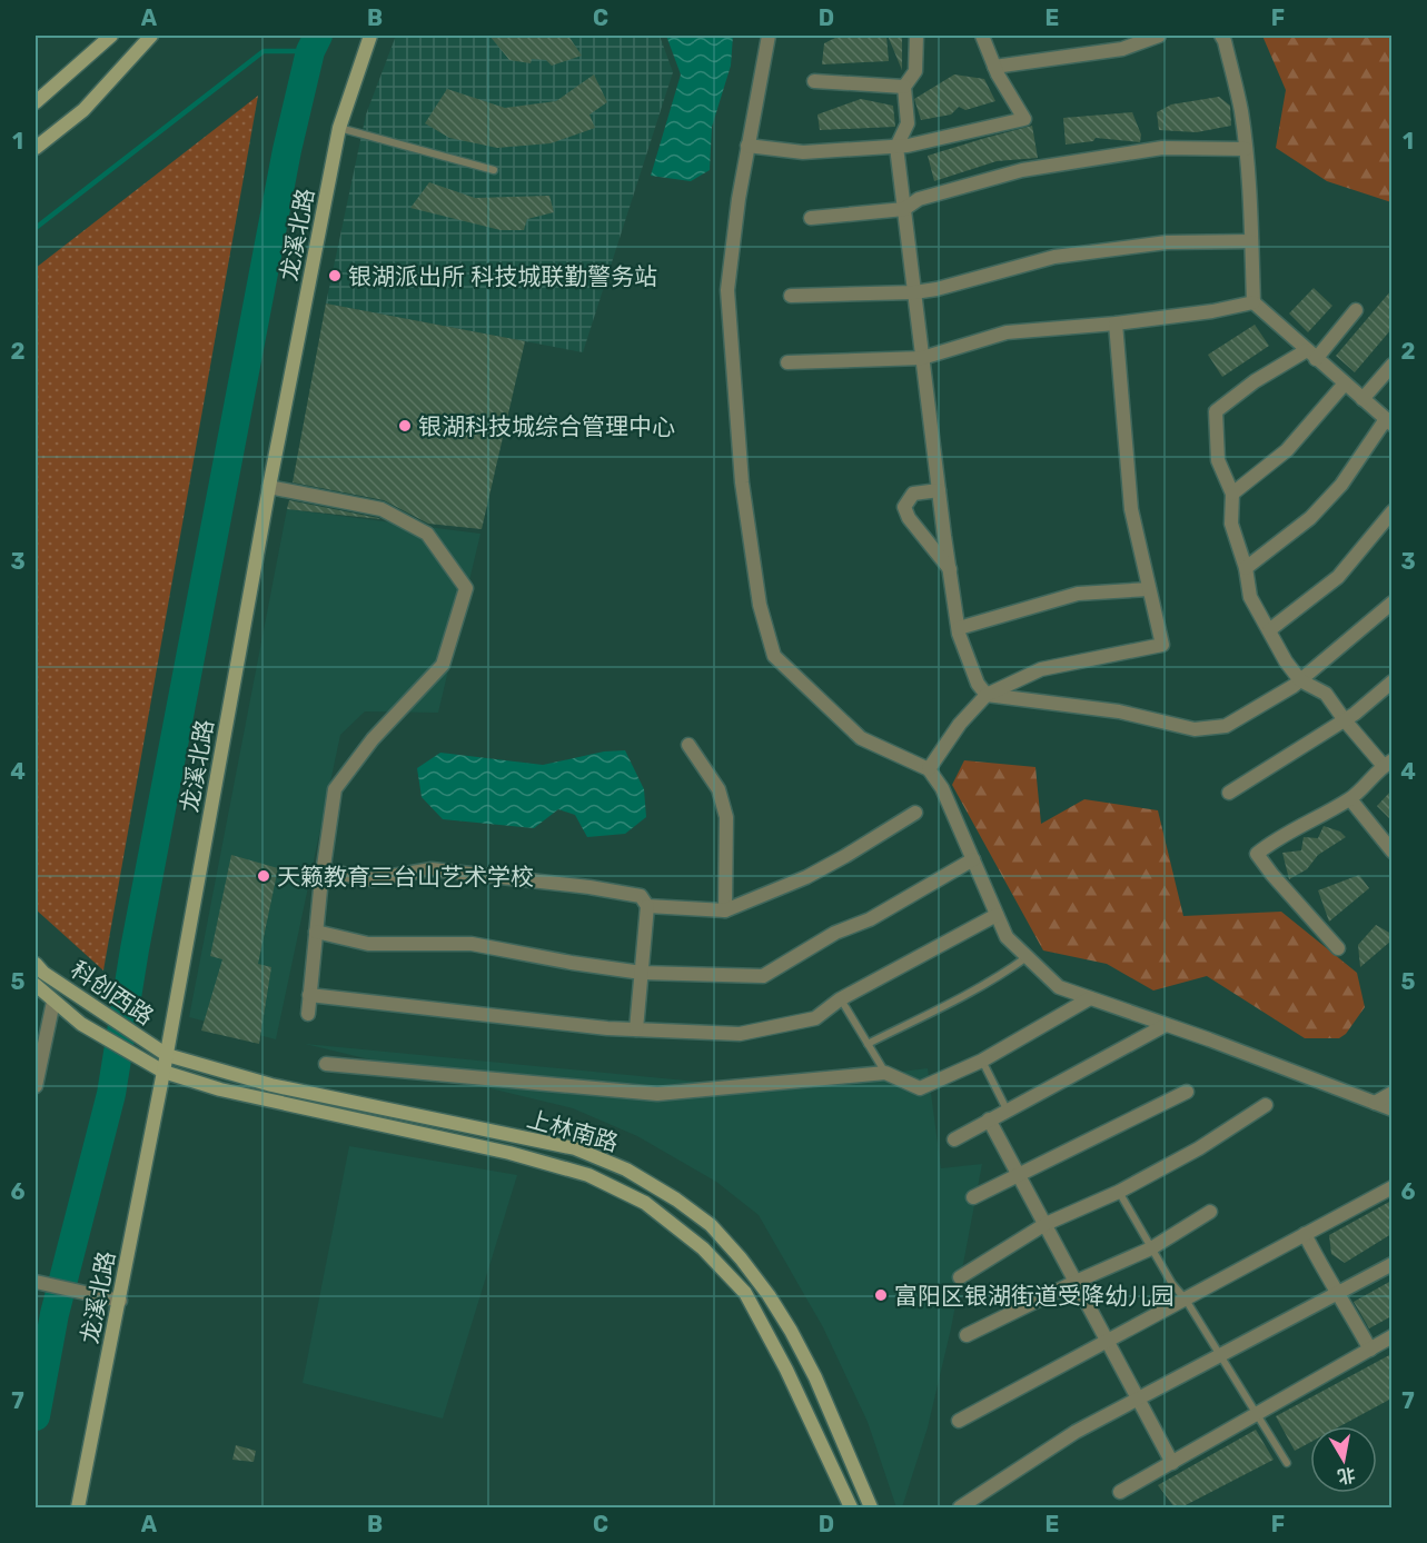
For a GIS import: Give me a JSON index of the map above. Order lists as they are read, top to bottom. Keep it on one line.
{"streets":{"street":["龙溪北路","科创西路","上林南路"]},"crossings":[["龙溪北路","科创西路"],["龙溪北路","上林南路"],["科创西路","上林南路"]],"places":["银湖派出所 科技城联勤警务站","银湖科技城综合管理中心","天籁教育三台山艺术学校","富阳区银湖街道受降幼儿园"],"north":"bottom","grid":{"columns":["A","B","C","D","E","F"],"rows":["1","2","3","4","5","6","7"]}}
